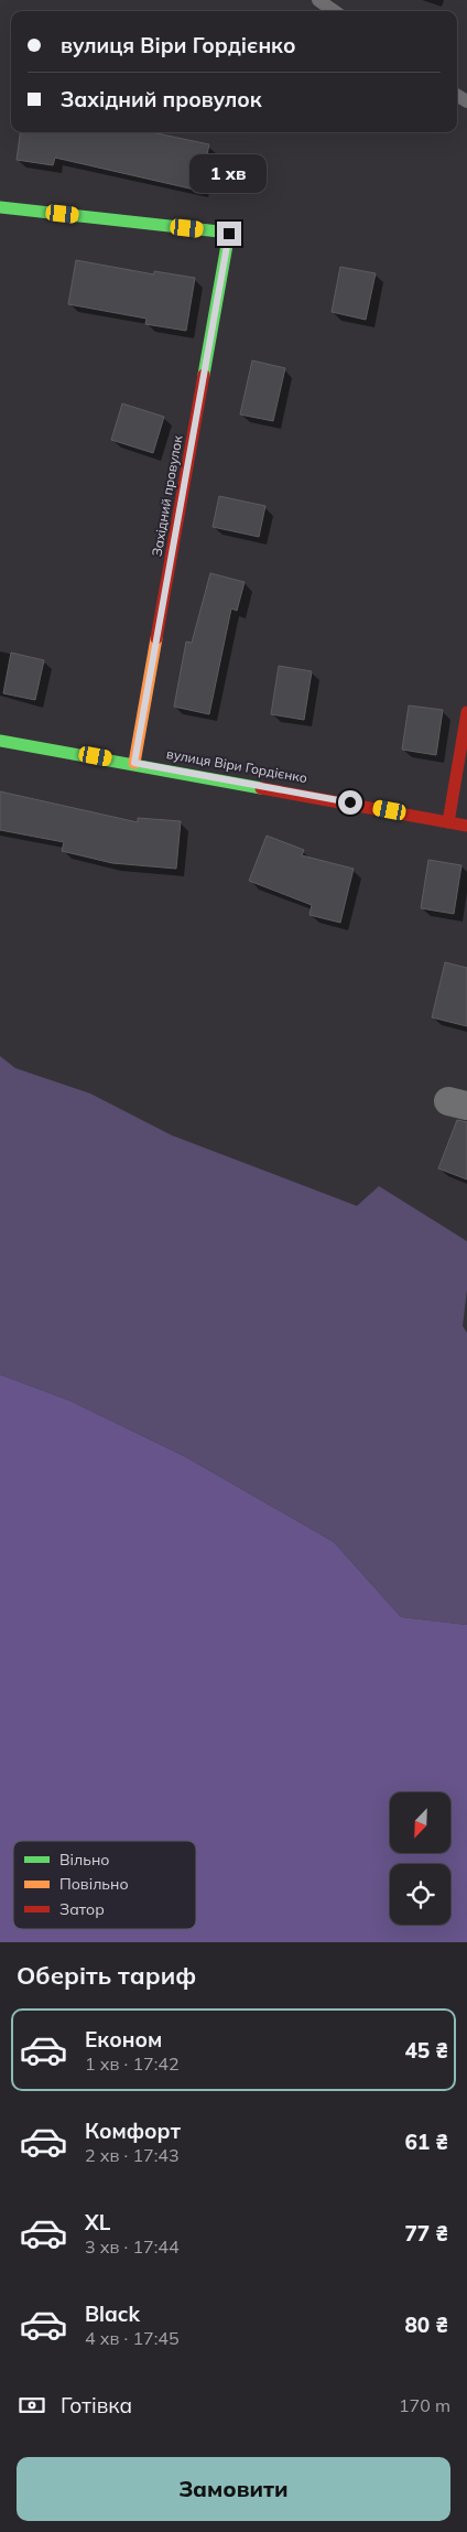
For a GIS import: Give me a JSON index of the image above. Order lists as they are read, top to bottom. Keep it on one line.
{"streets":{"street":["Західний провулок","вулиця Віри Гордієнко"]},"crossings":[["Західний провулок","вулиця Віри Гордієнко"]],"legend":["Вільно","Повільно","Затор"],"north":"bottom left","page":{"banner":["вулиця Віри Гордієнко","Західний провулок"],"bubble":"1 хв","heading":"Оберіть тариф","list":[{"name":"Економ","note":"1 хв · 17:42","value":"45 ₴"},{"name":"Комфорт","note":"2 хв · 17:43","value":"61 ₴"},{"name":"XL","note":"3 хв · 17:44","value":"77 ₴"},{"name":"Black","note":"4 хв · 17:45","value":"80 ₴"}],"pay":["Готівка","170 m"],"buttons":"Замовити"}}
